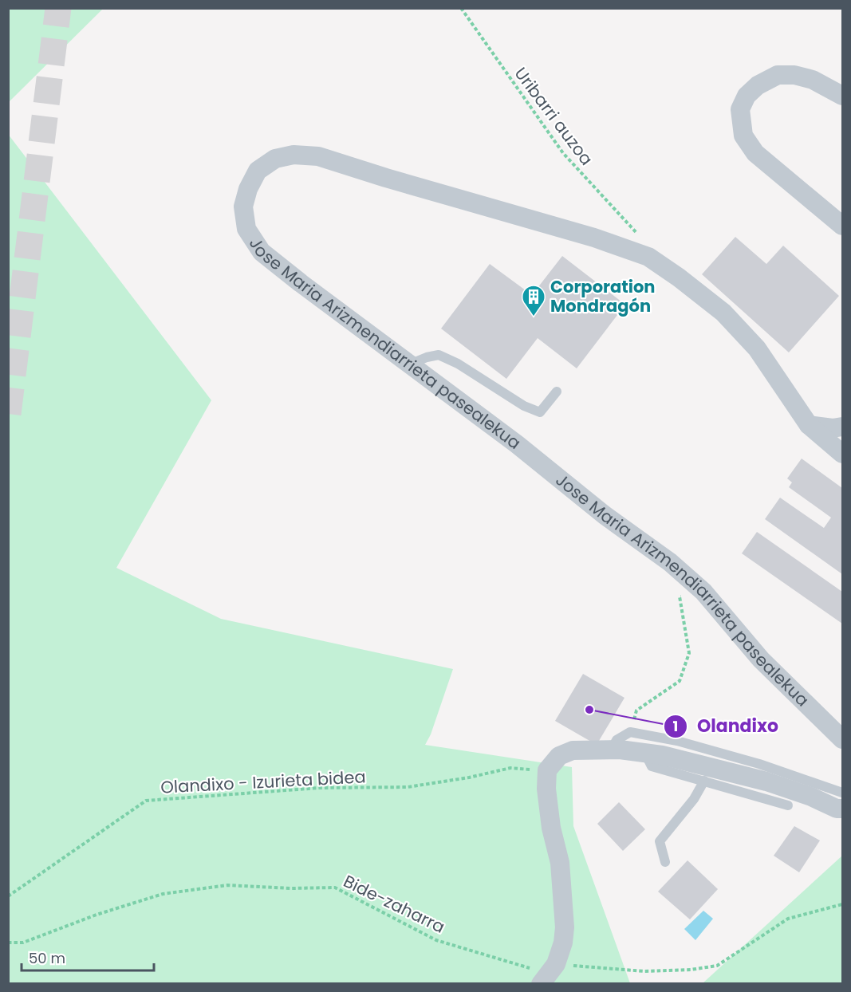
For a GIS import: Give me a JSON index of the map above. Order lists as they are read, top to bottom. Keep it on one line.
{"streets":{"street":["Jose Maria Arizmendiarrieta pasealekua"],"path":["Uribarri auzoa","Olandixo - Izurieta bidea","Bide-zaharra"]},"crossings":[["Uribarri auzoa","Jose Maria Arizmendiarrieta pasealekua"]],"places":{"building":["Corporation Mondragón"],"other":["Olandixo"]},"scale_bar":"50 m"}
